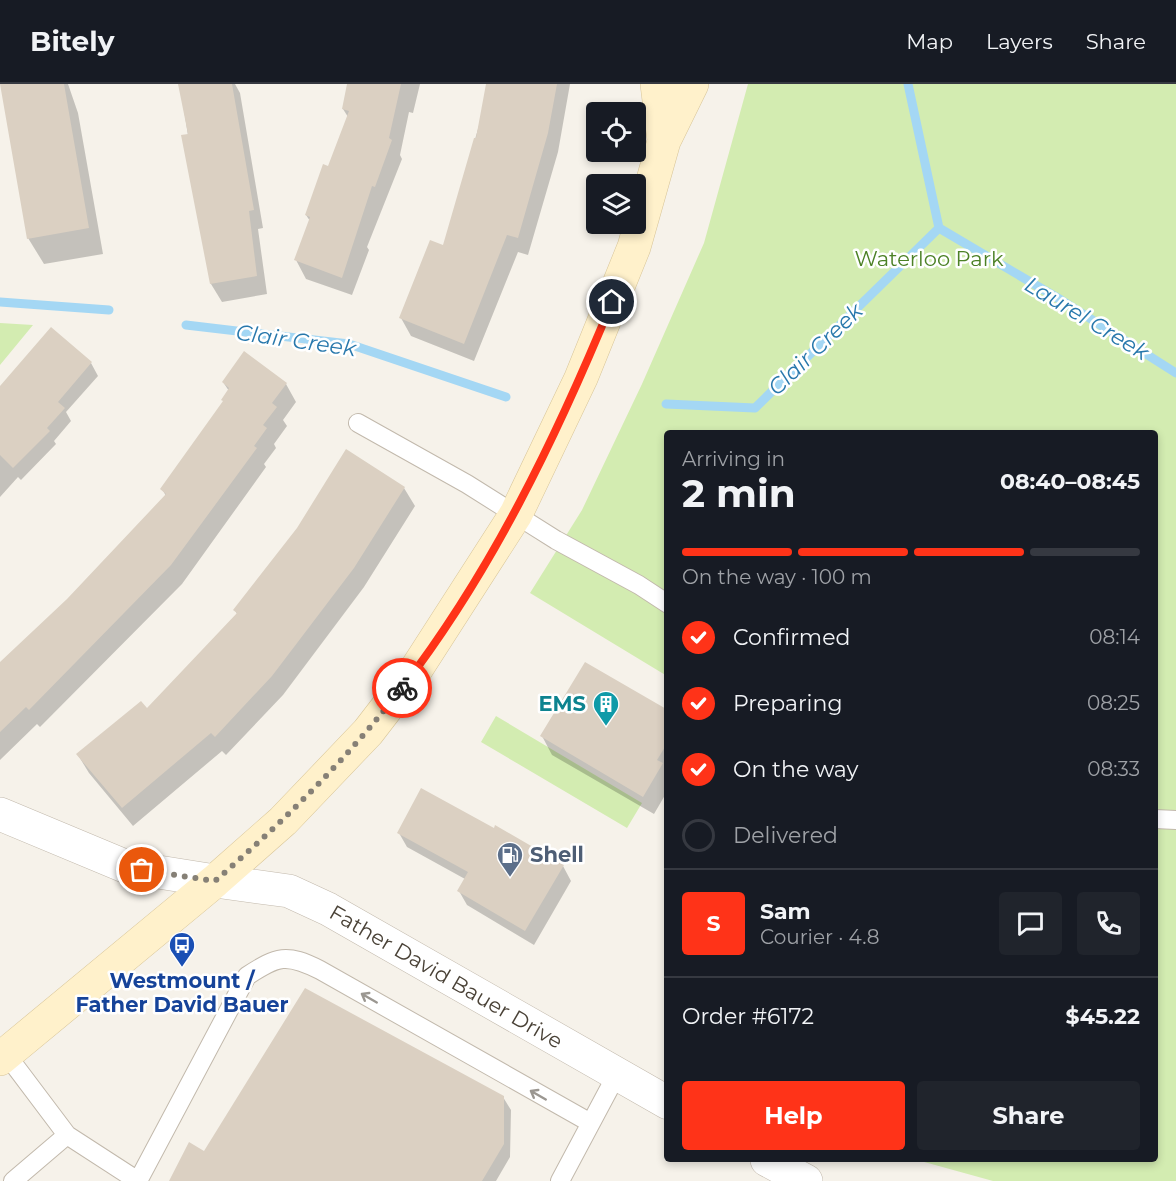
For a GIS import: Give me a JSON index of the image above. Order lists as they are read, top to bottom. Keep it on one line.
{"streets":{"street":["Father David Bauer Drive"]},"water":["Laurel Creek","Clair Creek"],"parks":["Waterloo Park"],"places":{"building":["EMS"],"fuel station":["Shell"],"bus stop":["Westmount / Father David Bauer"]},"page":{"header":"Bitely","nav":["Map","Layers","Share"],"heading":["2 min","Arriving in","08:40–08:45"],"panel":["Sam","Courier · 4.8","Order #6172","$45.22"],"bar":"On the way · 100 m","list":[["Confirmed","08:14"],["Preparing","08:25"],["On the way","08:33"],"Delivered"],"round":"S","buttons":["Help","Share"]}}
